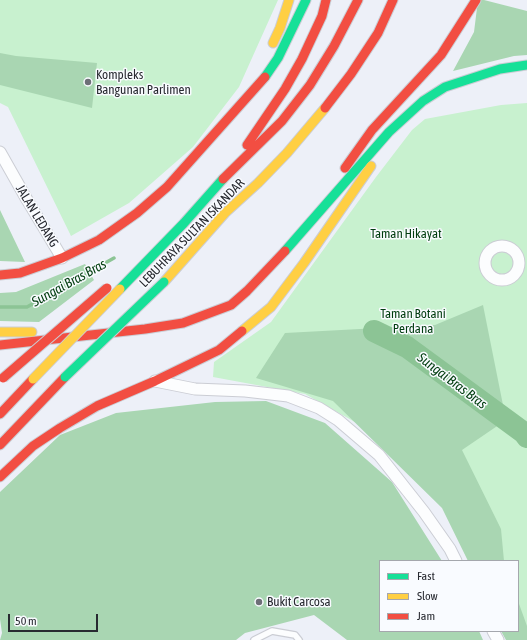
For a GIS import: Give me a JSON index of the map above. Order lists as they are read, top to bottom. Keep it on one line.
{"streets":{"main road":["LEBUHRAYA SULTAN ISKANDAR"],"street":["JALAN LEDANG"]},"water":["Sungai Bras Bras"],"parks":["Taman Hikayat","Taman Botani Perdana"],"places":["Kompleks Bangunan Parlimen","Bukit Carcosa"],"legend":["Fast","Slow","Jam"],"scale_bar":"50 m"}
